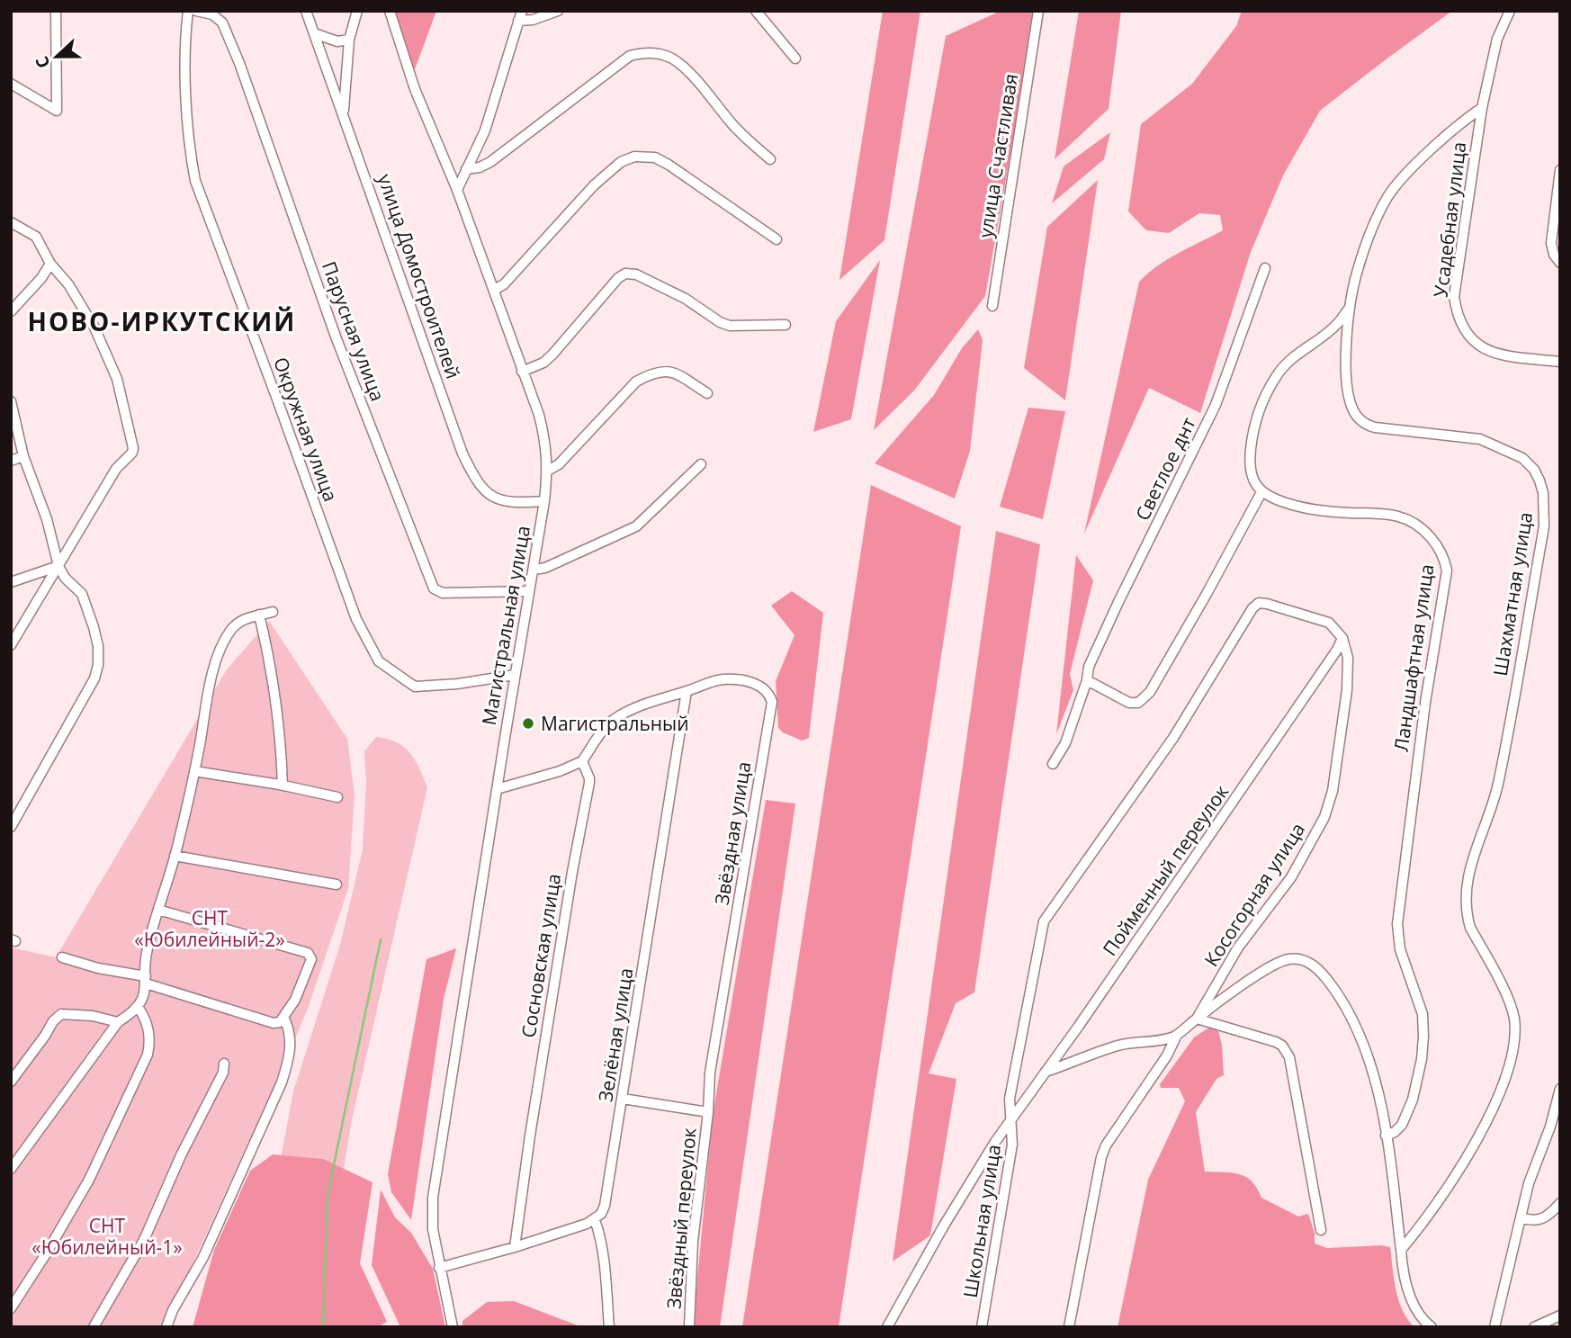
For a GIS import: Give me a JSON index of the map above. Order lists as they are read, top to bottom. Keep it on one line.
{"streets":{"street":["улица Счастливая","Усадебная улица","улица Домостроителей","Парусная улица","Окружная улица","Светлое днт","Шахматная улица","Магистральная улица","Ландшафтная улица","Звёздная улица","Пойменный переулок","Косогорная улица","Сосновская улица","Зелёная улица","Звёздный переулок","Школьная улица"]},"crossings":[["Усадебная улица","Шахматная улица"],["улица Домостроителей","Магистральная улица"],["Парусная улица","Магистральная улица"],["Окружная улица","Магистральная улица"],["Звёздная улица","Сосновская улица"],["Звёздная улица","Зелёная улица"],["Звёздная улица","Звёздный переулок"],["Пойменный переулок","Косогорная улица"],["Пойменный переулок","Школьная улица"],["Косогорная улица","Школьная улица"]],"districts":["НОВО-ИРКУТСКИЙ"],"parks":["СНТ «Юбилейный-2»","СНТ «Юбилейный-1»"],"places":["Магистральный"],"north":"left"}
